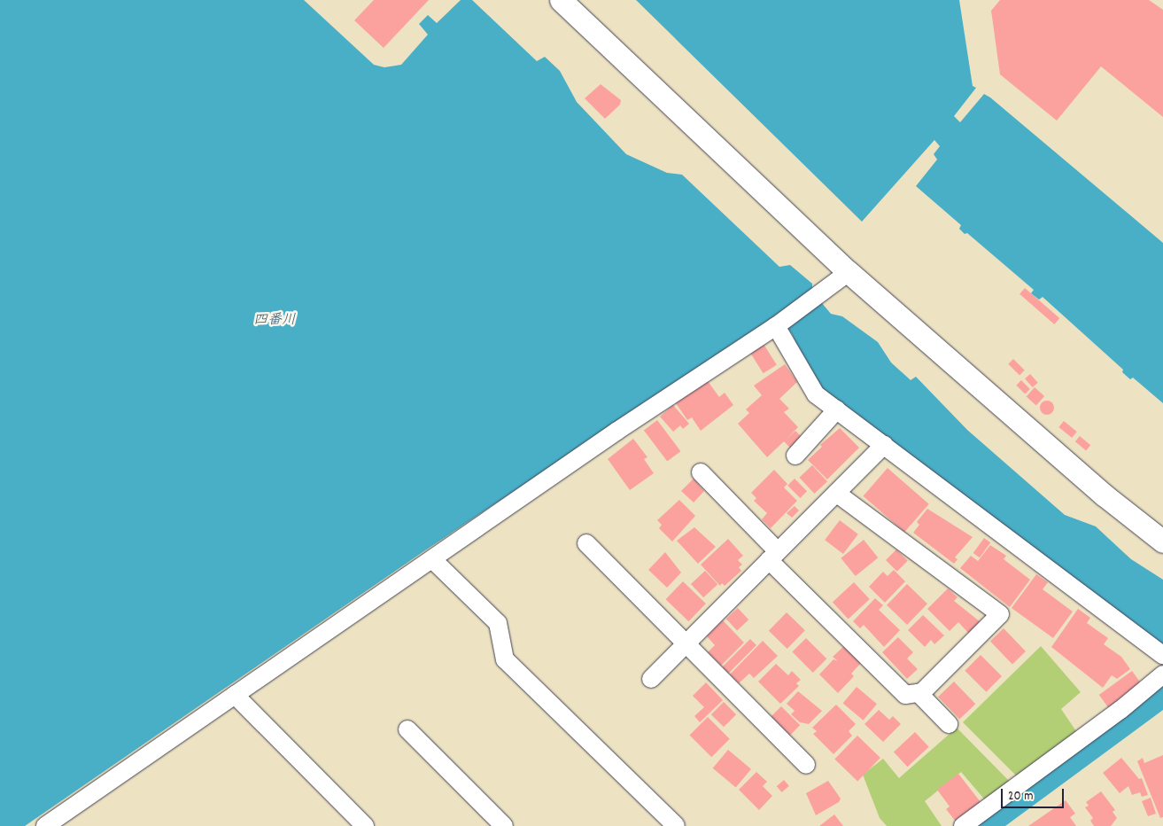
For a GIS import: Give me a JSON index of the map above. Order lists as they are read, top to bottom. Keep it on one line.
{"water":["四番川"],"scale_bar":"20 m"}
